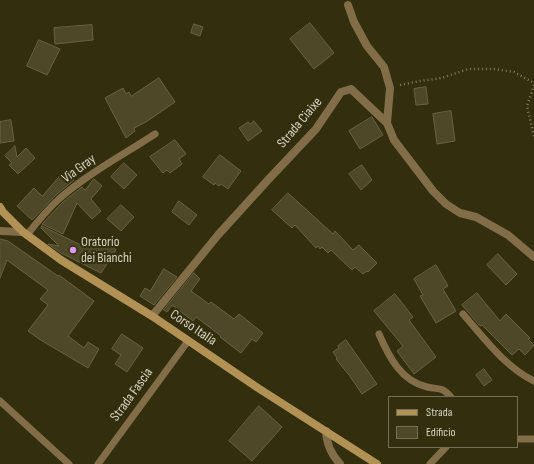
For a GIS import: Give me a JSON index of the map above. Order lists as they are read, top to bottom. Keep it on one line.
{"streets":{"main road":["Corso Italia"],"street":["Strada Ciaixe"],"lane":["Via Gray","Strada Fascia"]},"crossings":[["Strada Ciaixe","Corso Italia"],["Via Gray","Corso Italia"],["Corso Italia","Strada Fascia"]],"places":["Oratorio dei Bianchi"],"legend":["Strada","Edificio"]}
